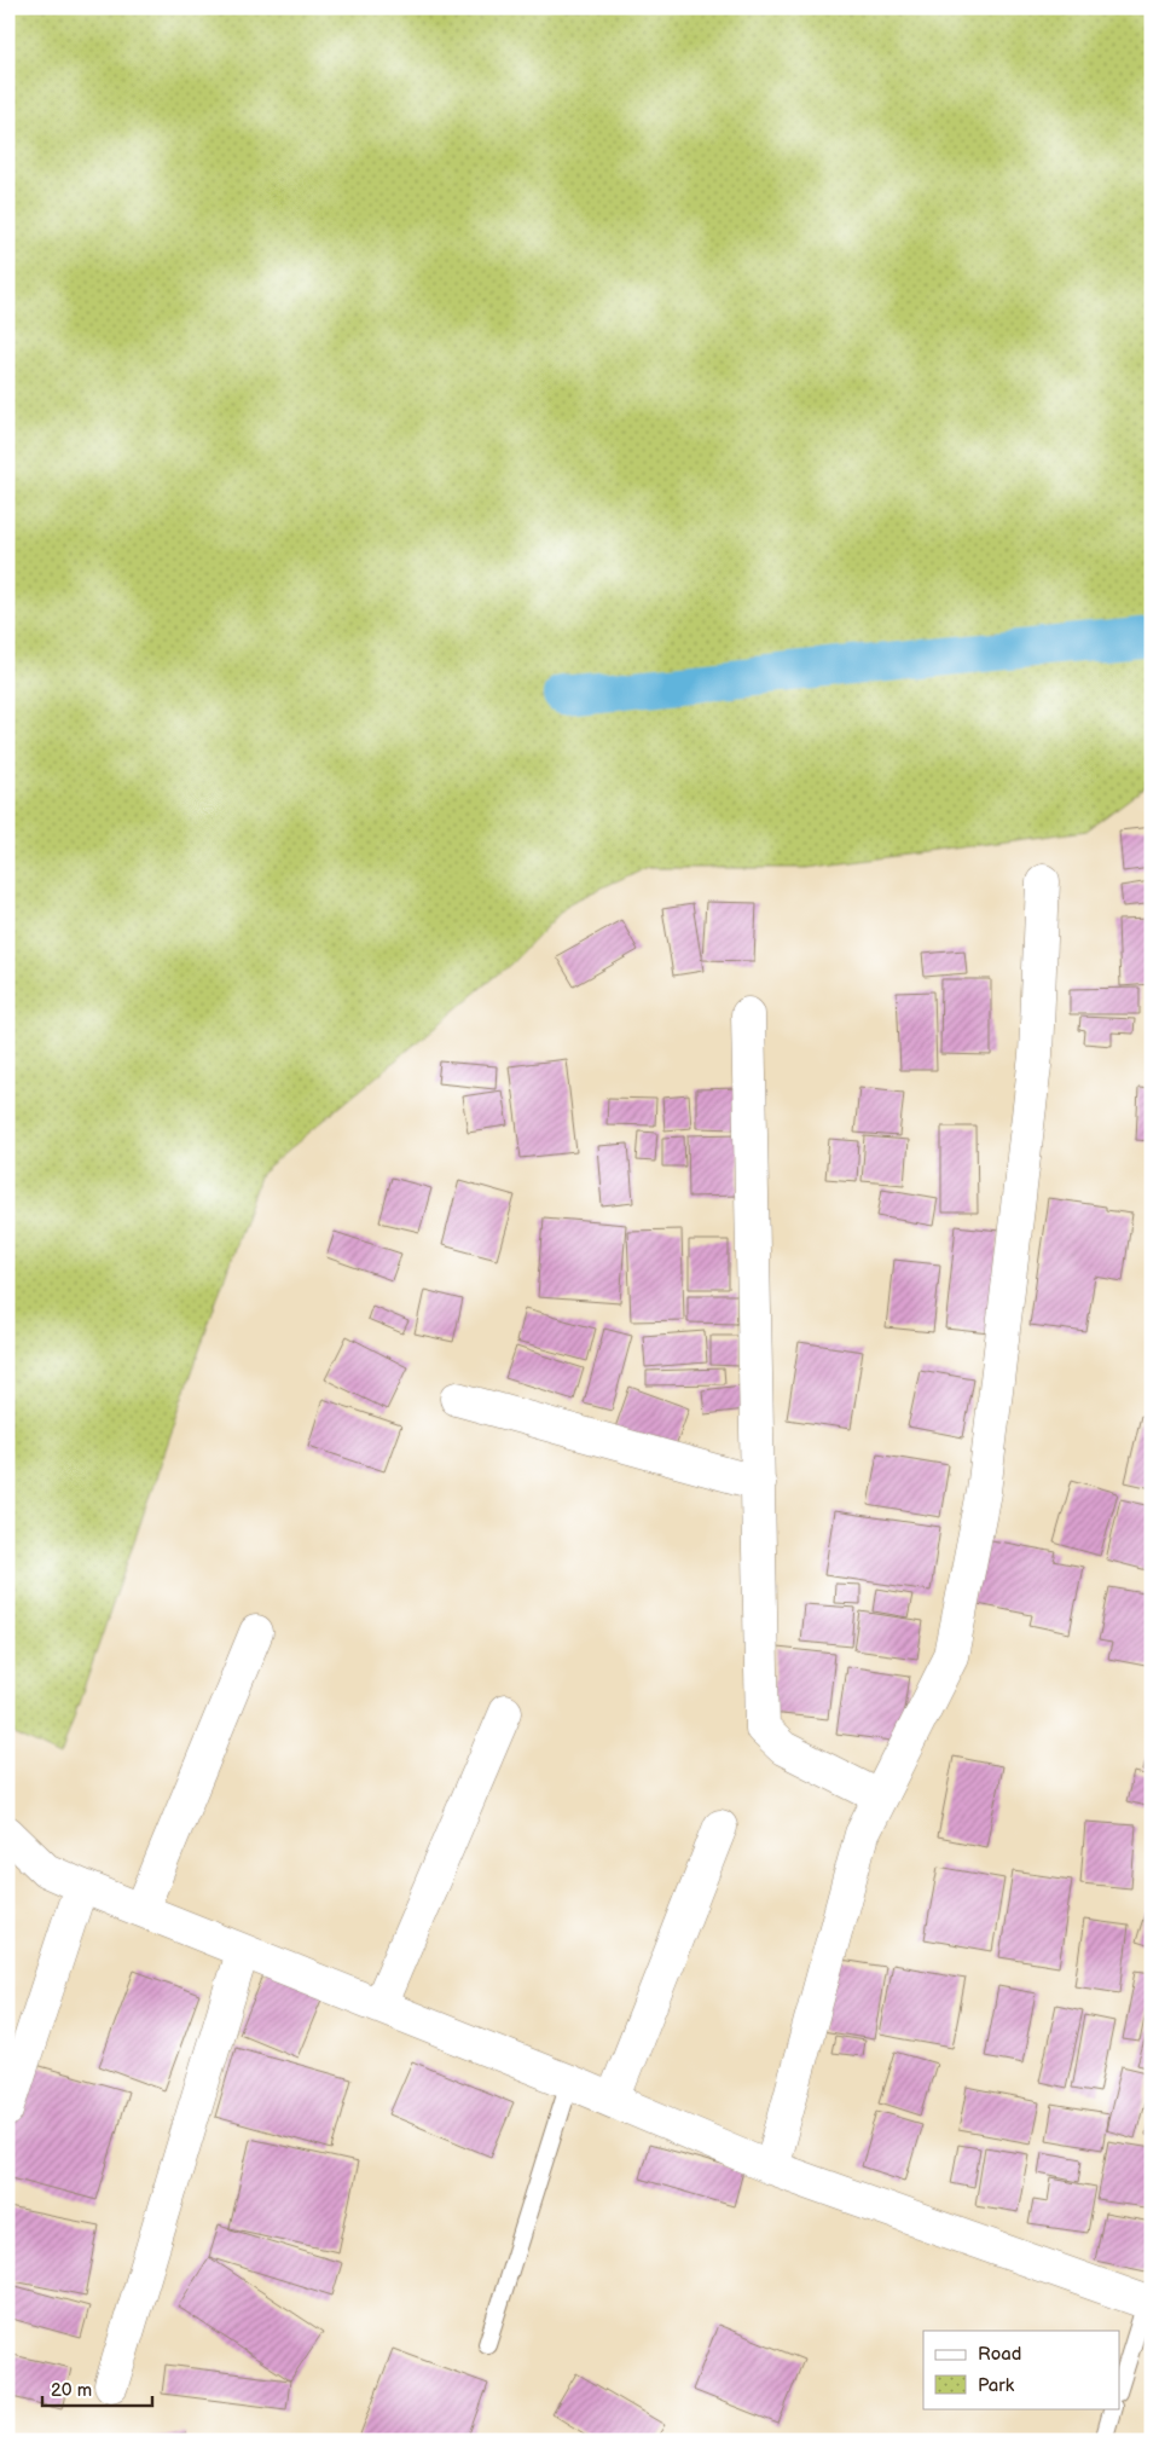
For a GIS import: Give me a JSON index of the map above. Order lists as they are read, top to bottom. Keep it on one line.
{"legend":["Road","Park"],"scale_bar":"20 m"}
